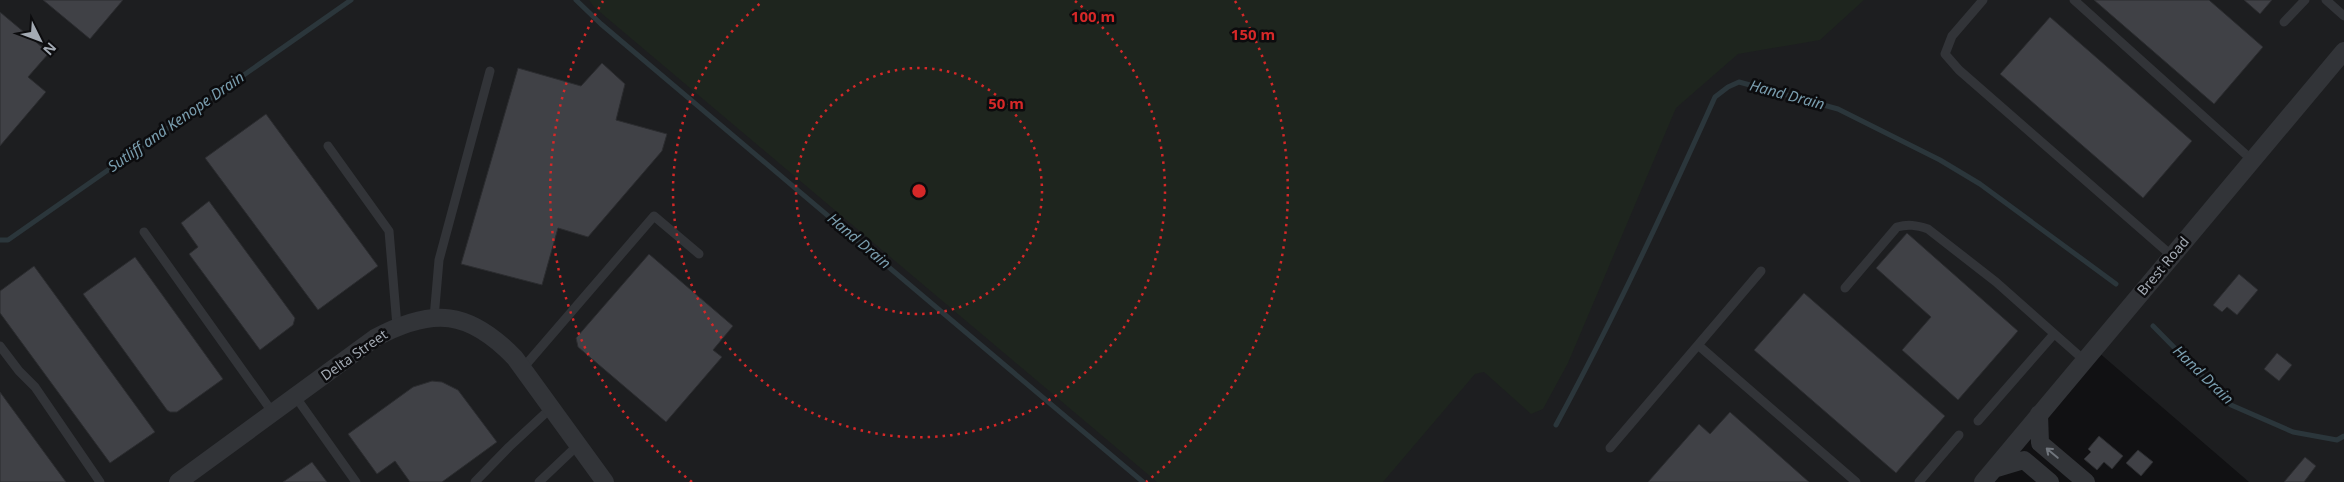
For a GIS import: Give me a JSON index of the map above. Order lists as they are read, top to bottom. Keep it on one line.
{"streets":{"street":["Brest Road","Delta Street"]},"water":["Hand Drain","Sutliff and Kenope Drain"],"north":"bottom right","rings":["100 m","150 m","50 m"]}
